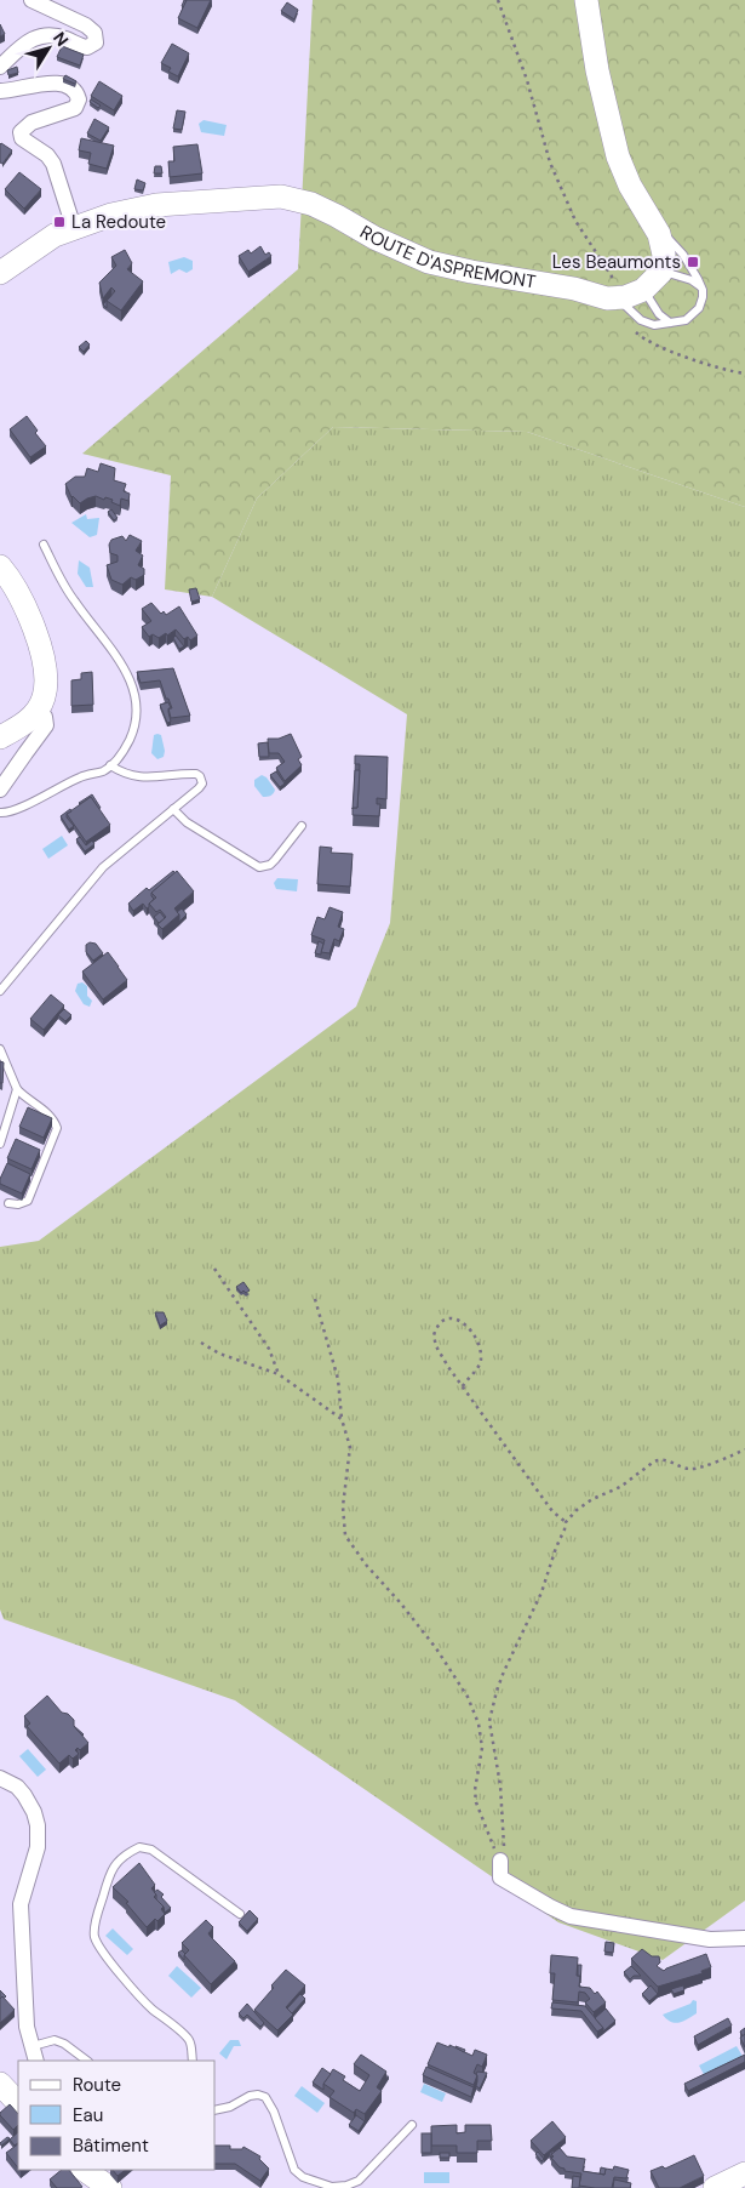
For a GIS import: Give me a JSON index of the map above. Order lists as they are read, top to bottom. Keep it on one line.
{"streets":{"street":["ROUTE D'ASPREMONT"]},"places":{"transit":["La Redoute","Les Beaumonts"]},"legend":["Route","Eau","Bâtiment"],"north":"top right"}
